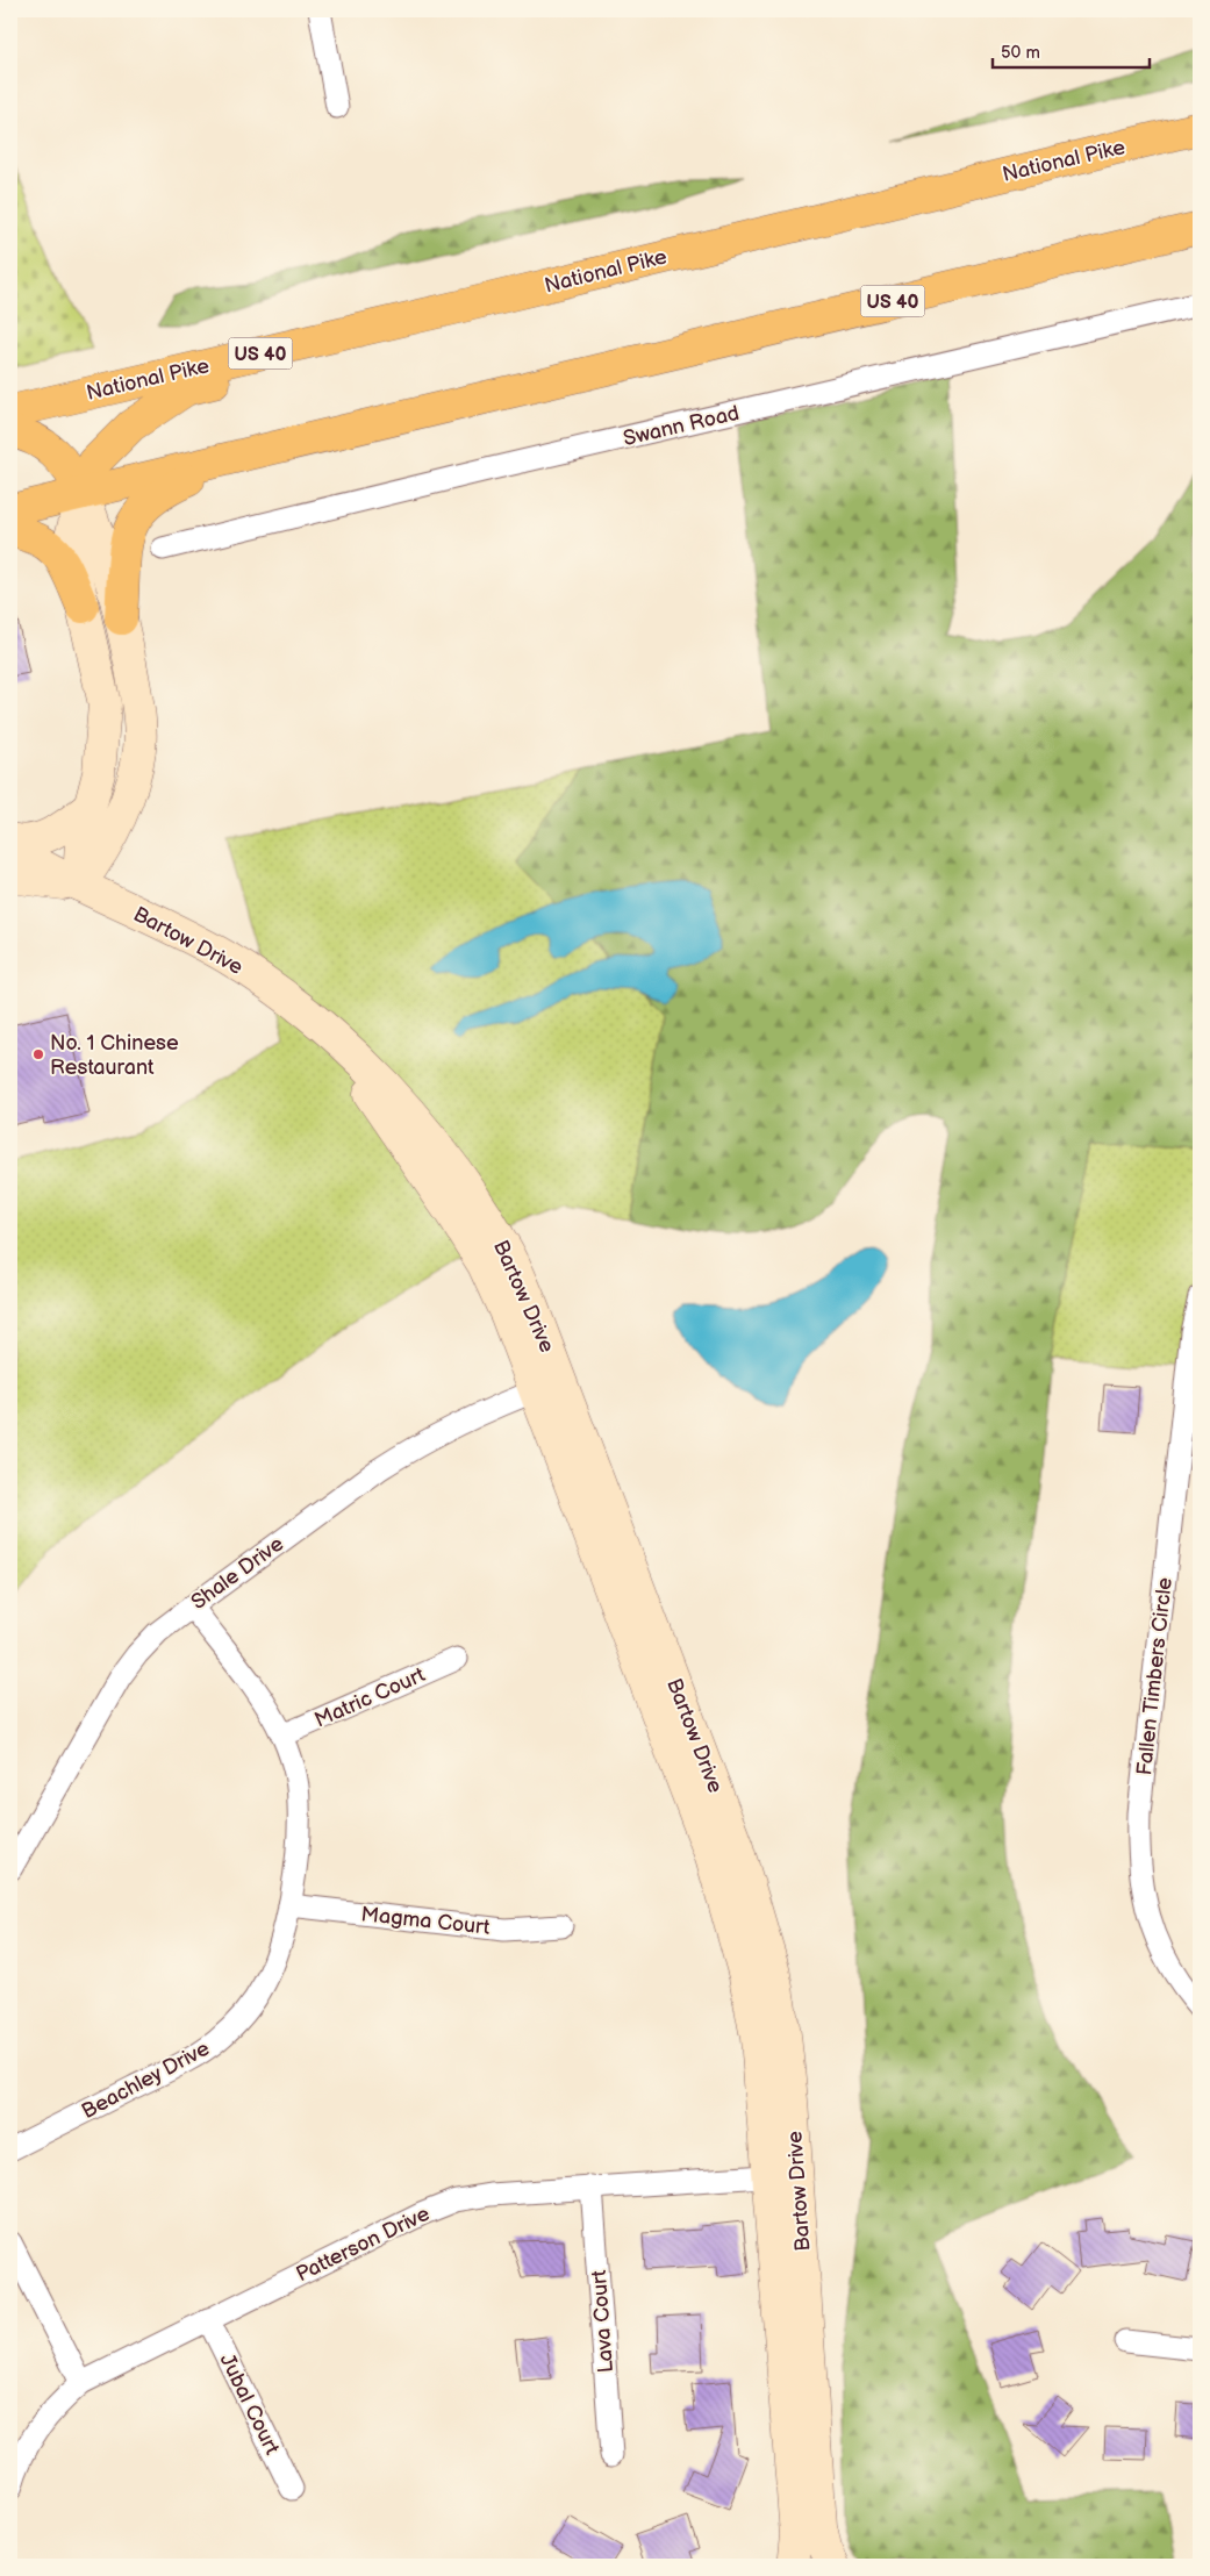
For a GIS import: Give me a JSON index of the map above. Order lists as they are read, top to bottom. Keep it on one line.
{"streets":{"main road":["National Pike","US 40"],"street":["Swann Road","Bartow Drive","Shale Drive","Fallen Timbers Circle","Matric Court","Magma Court","Beachley Drive","Patterson Drive","Lava Court","Jubal Court"]},"crossings":[["Bartow Drive","Shale Drive"],["Bartow Drive","Patterson Drive"],["Shale Drive","Beachley Drive"],["Matric Court","Beachley Drive"],["Magma Court","Beachley Drive"],["Patterson Drive","Lava Court"],["Patterson Drive","Jubal Court"]],"places":["No. 1 Chinese Restaurant"],"scale_bar":"50 m"}
